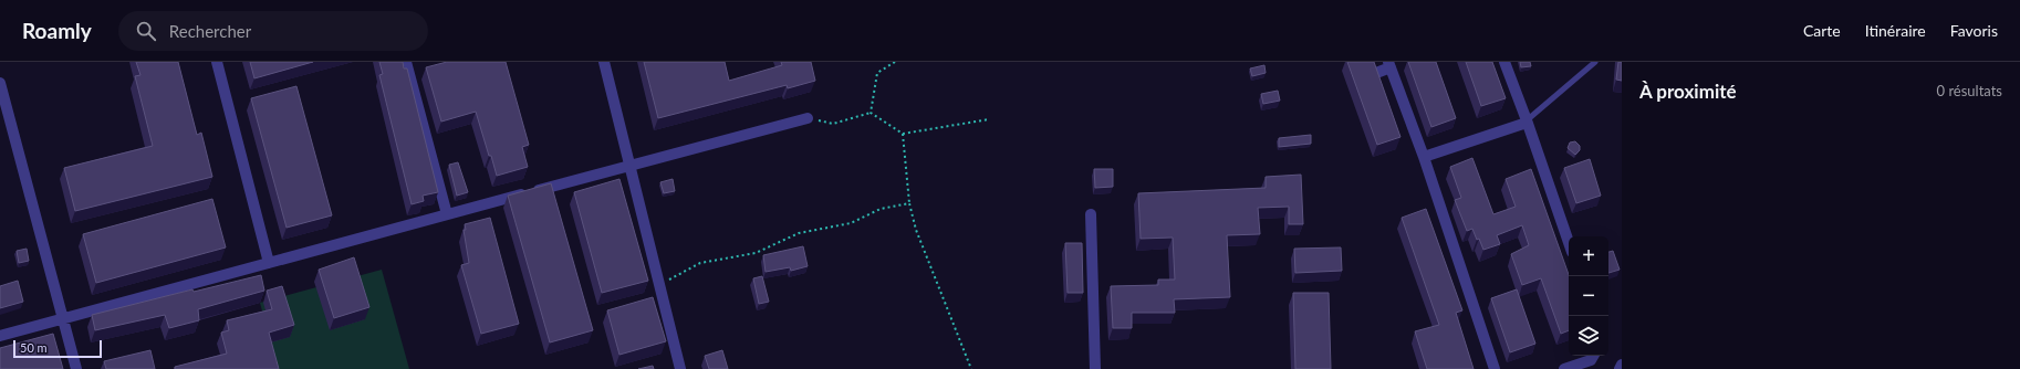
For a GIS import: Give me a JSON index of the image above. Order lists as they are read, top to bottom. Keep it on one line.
{"scale_bar":"50 m","page":{"header":"Roamly","search":"Rechercher","nav":["Carte","Itinéraire","Favoris"],"heading":["À proximité","0 résultats"],"map_buttons":["+","−"],"scale":"50 m"}}
